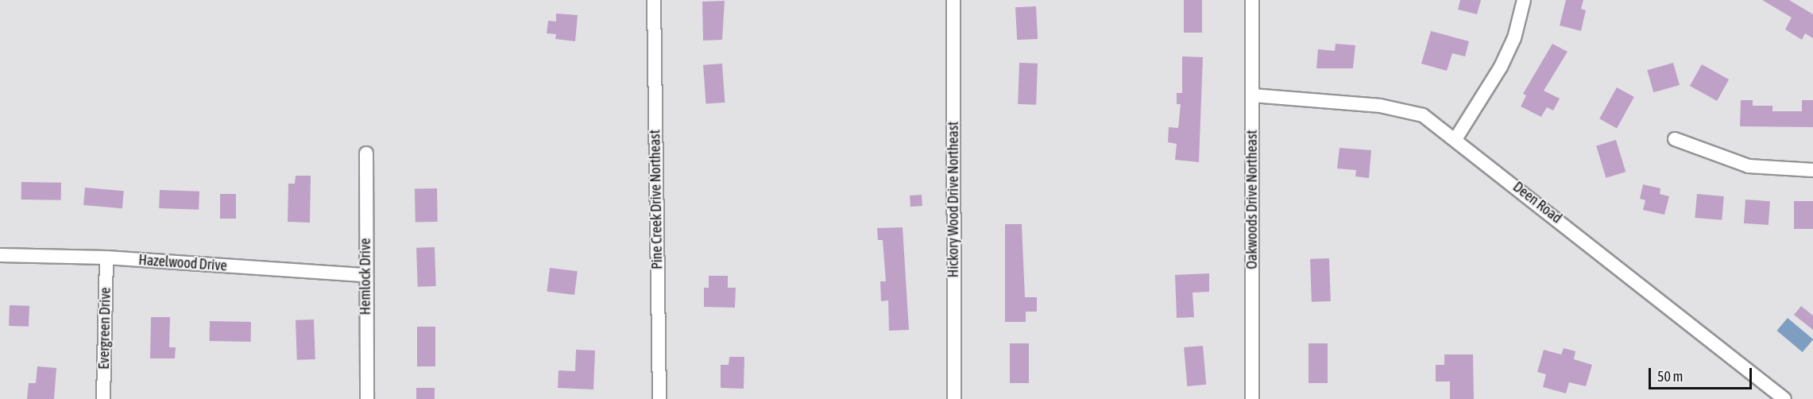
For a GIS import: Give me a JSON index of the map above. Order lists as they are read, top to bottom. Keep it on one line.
{"streets":{"street":["Pine Creek Drive Northeast","Hickory Wood Drive Northeast","Oakwoods Drive Northeast","Deen Road","Hazelwood Drive","Hemlock Drive","Evergreen Drive"]},"crossings":[["Oakwoods Drive Northeast","Deen Road"],["Hazelwood Drive","Hemlock Drive"],["Hazelwood Drive","Evergreen Drive"]],"scale_bar":"50 m"}
